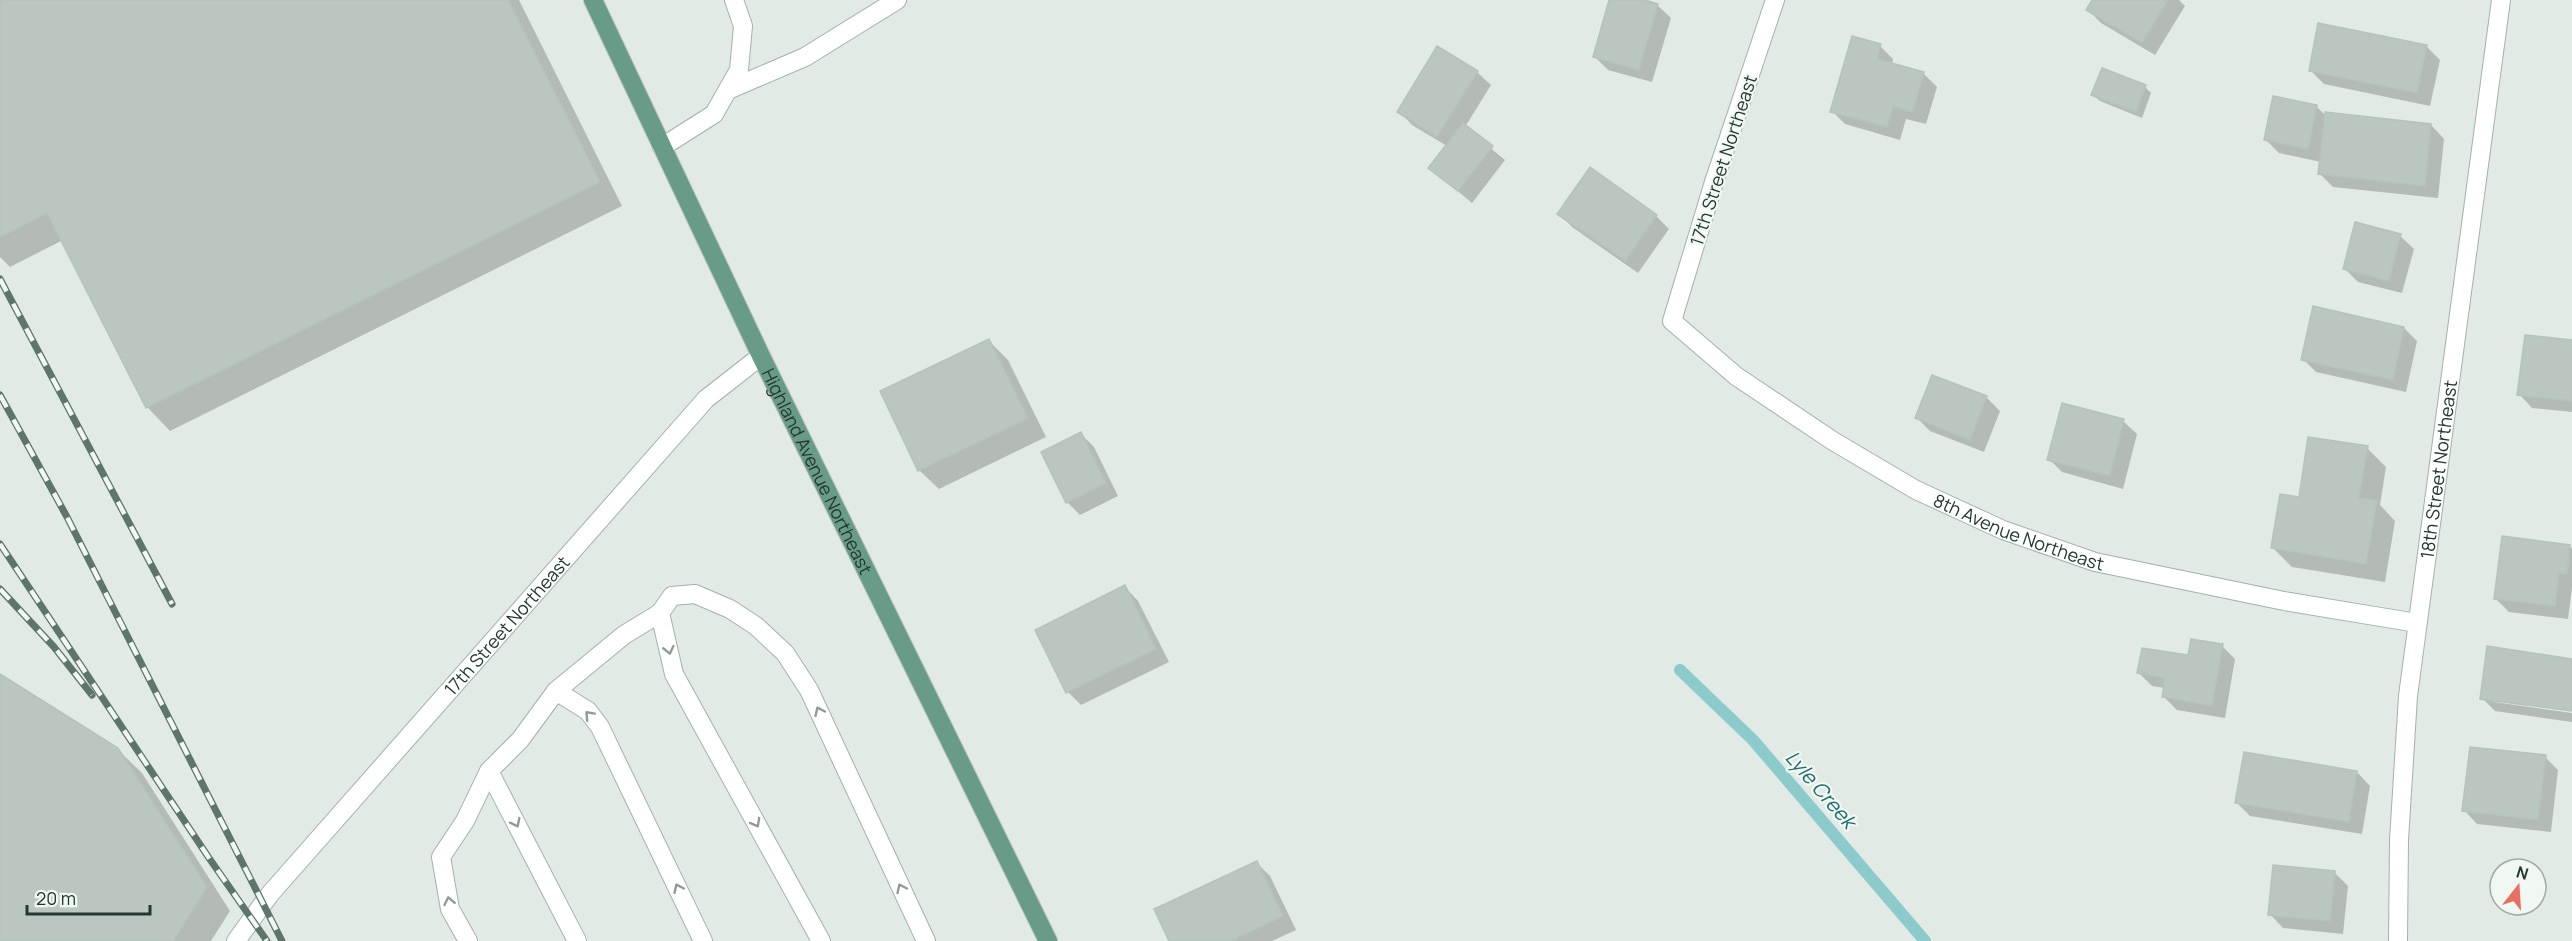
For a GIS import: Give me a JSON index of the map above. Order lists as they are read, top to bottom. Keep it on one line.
{"streets":{"main road":["Highland Avenue Northeast"],"street":["17th Street Northeast","18th Street Northeast","8th Avenue Northeast"]},"crossings":[["17th Street Northeast","Highland Avenue Northeast"],["17th Street Northeast","8th Avenue Northeast"],["18th Street Northeast","8th Avenue Northeast"]],"water":["Lyle Creek"],"scale_bar":"20 m","north":"top"}
